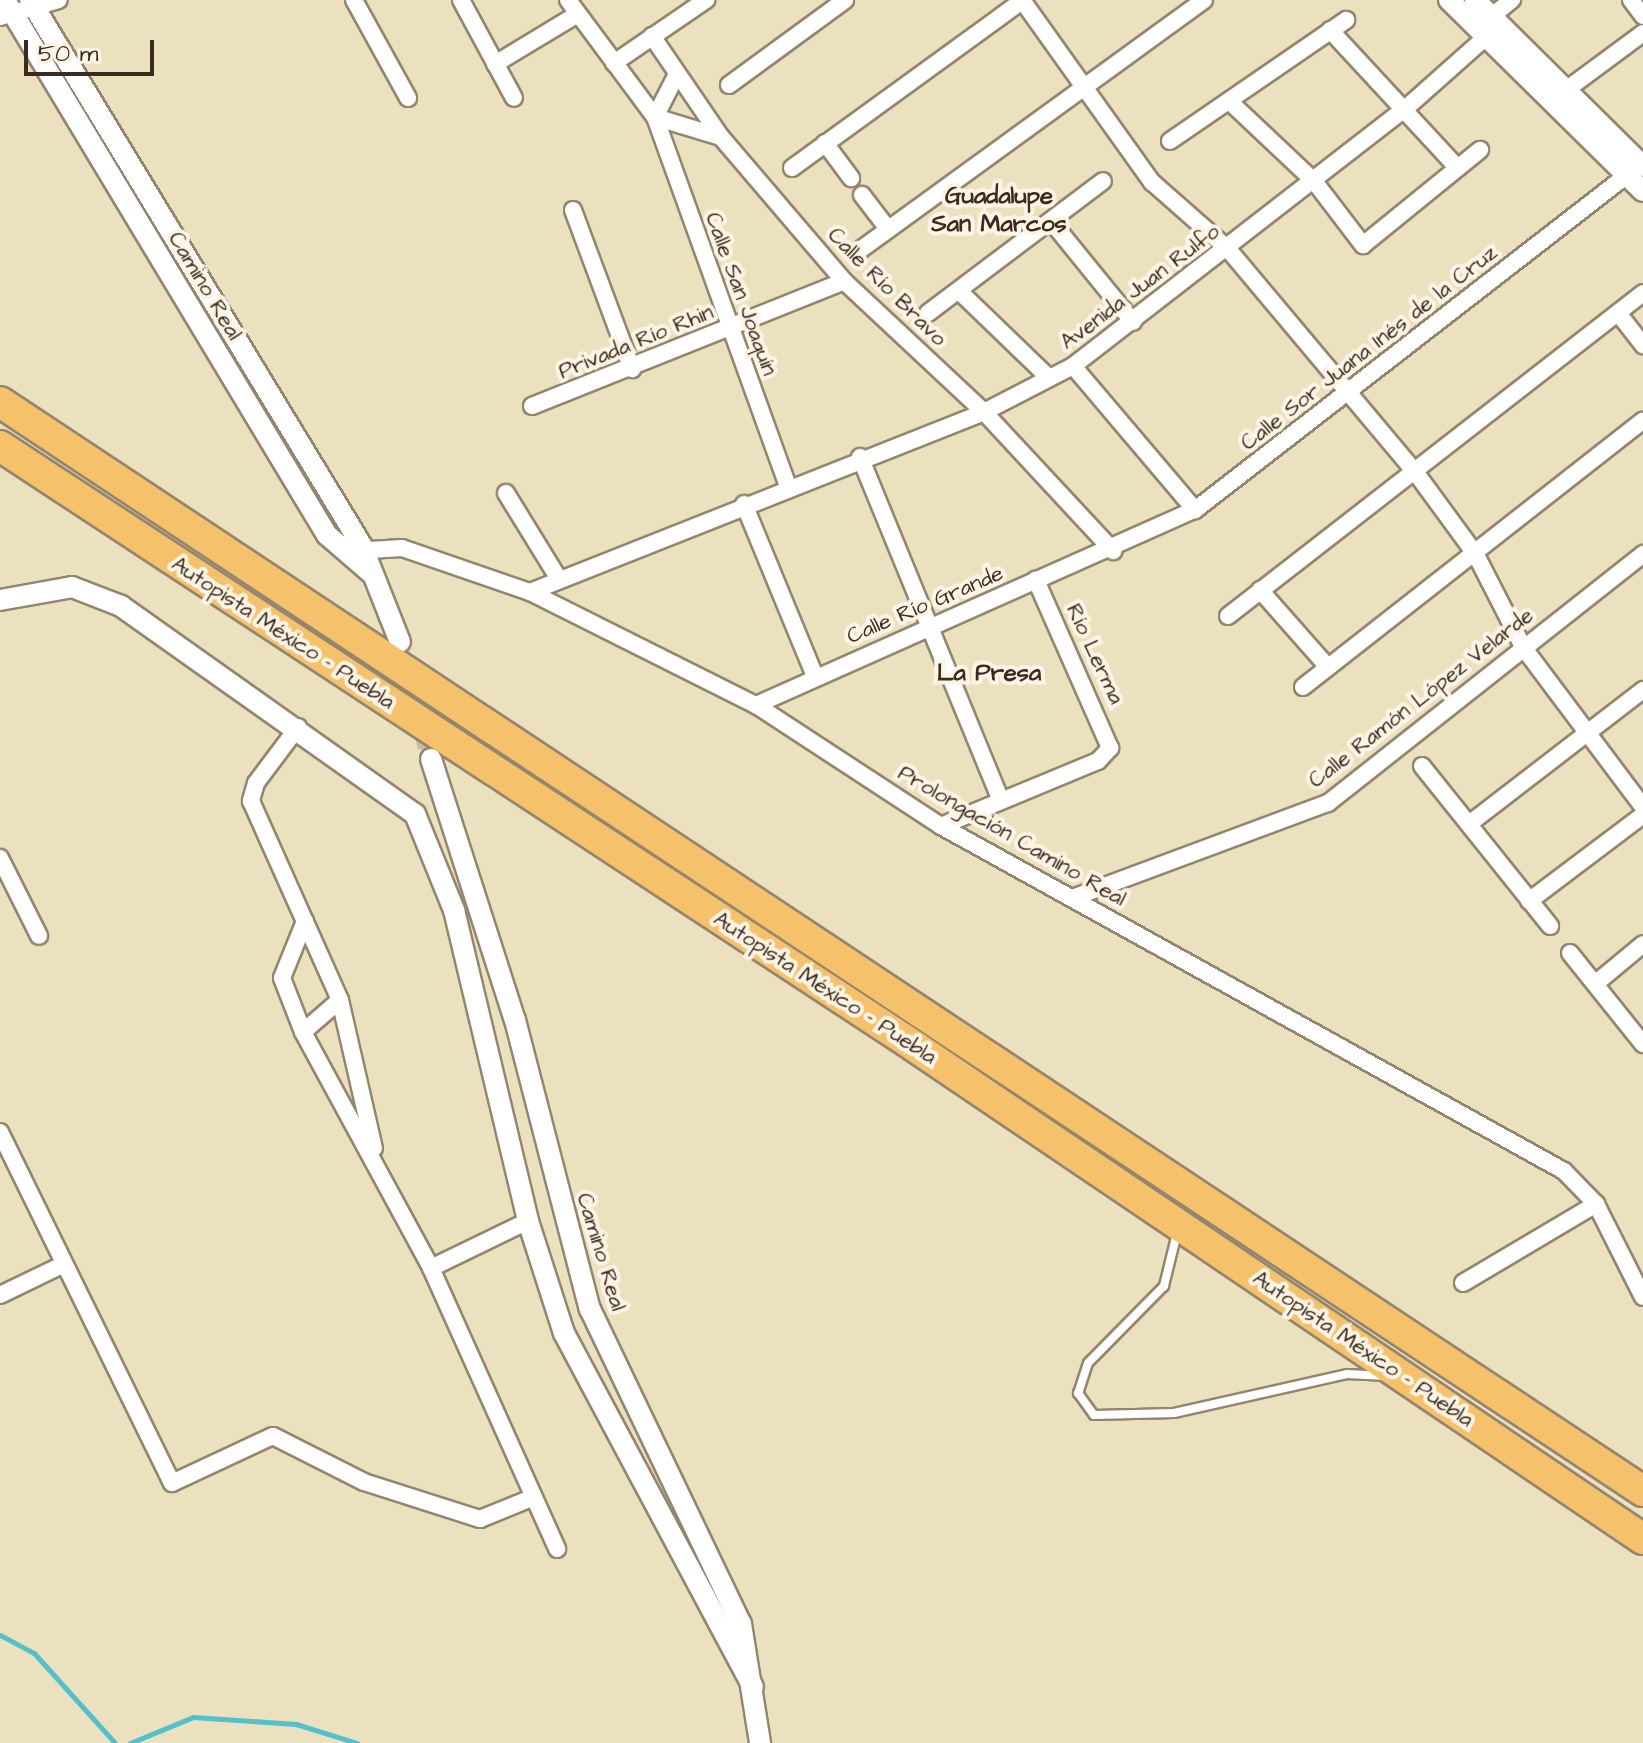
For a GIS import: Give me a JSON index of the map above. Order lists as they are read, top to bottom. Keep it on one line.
{"streets":{"highway":["Autopista México - Puebla"],"street":["Camino Real","Calle Río Bravo","Avenida Juan Rulfo","Calle San Joaquín","Privada Río Rhin","Calle Sor Juana Inés de la Cruz","Calle Río Grande","Río Lerma","Calle Ramón López Velarde","Prolongación Camino Real"]},"crossings":[["Camino Real","Prolongación Camino Real"],["Calle Río Bravo","Avenida Juan Rulfo"],["Calle Río Bravo","Privada Río Rhin"],["Calle Río Bravo","Calle Sor Juana Inés de la Cruz"],["Calle Río Bravo","Calle Río Grande"],["Avenida Juan Rulfo","Calle San Joaquín"],["Avenida Juan Rulfo","Prolongación Camino Real"],["Calle San Joaquín","Privada Río Rhin"],["Calle Sor Juana Inés de la Cruz","Calle Río Grande"],["Calle Río Grande","Río Lerma"],["Calle Río Grande","Prolongación Camino Real"],["Calle Ramón López Velarde","Prolongación Camino Real"]],"districts":["Guadalupe San Marcos","La Presa"],"scale_bar":"50 m"}
